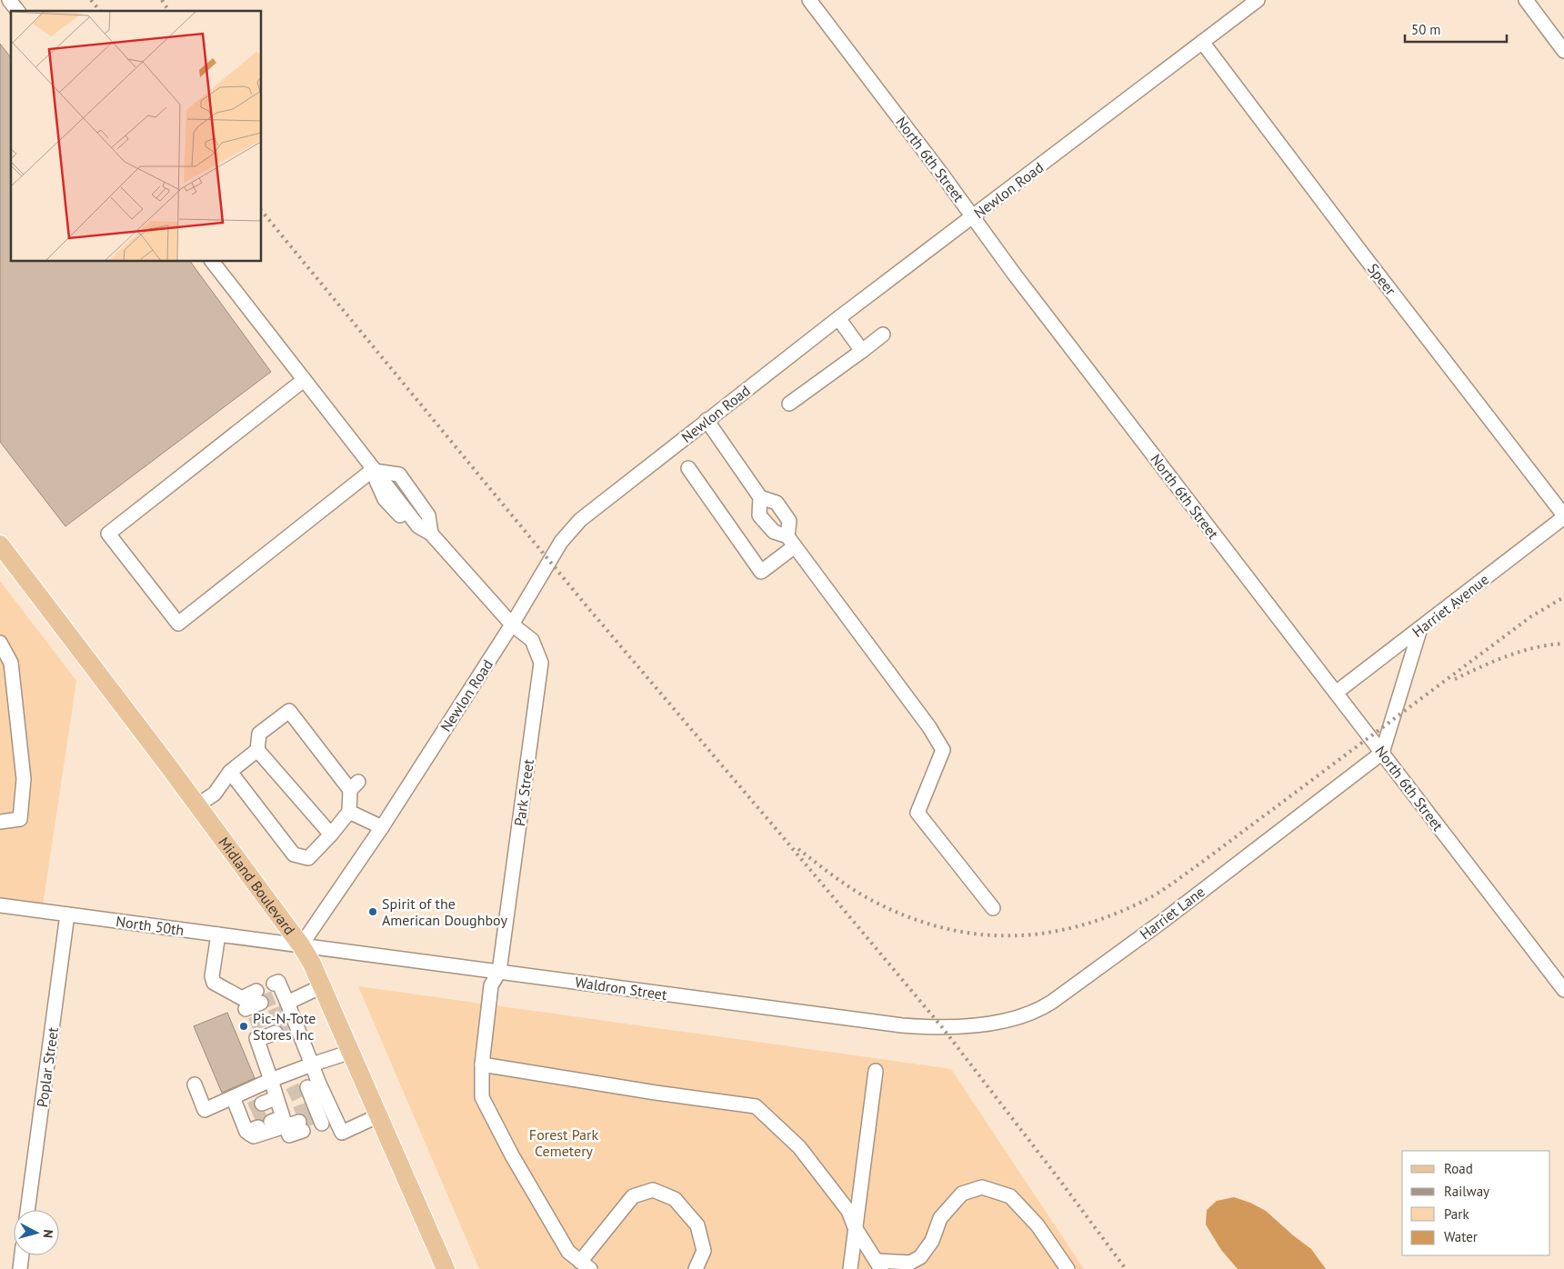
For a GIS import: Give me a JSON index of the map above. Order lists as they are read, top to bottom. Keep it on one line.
{"streets":{"main road":["Midland Boulevard"],"street":["North 6th Street","Newlon Road","Speer","Harriet Avenue","Park Street","Harriet Lane","North 50th","Waldron Street","Poplar Street"]},"crossings":[["North 6th Street","Newlon Road"],["North 6th Street","Harriet Avenue"],["North 6th Street","Harriet Lane"],["Newlon Road","Speer"],["Newlon Road","Park Street"],["Newlon Road","Midland Boulevard"],["Newlon Road","North 50th"],["Newlon Road","Waldron Street"],["Speer","Harriet Avenue"],["Park Street","Waldron Street"],["Midland Boulevard","North 50th"],["Midland Boulevard","Waldron Street"],["Harriet Lane","Waldron Street"],["North 50th","Waldron Street"],["North 50th","Poplar Street"]],"parks":["Forest Park Cemetery"],"places":["Spirit of the American Doughboy","Pic-N-Tote Stores Inc"],"legend":["Road","Railway","Park","Water"],"scale_bar":"50 m","north":"right"}
